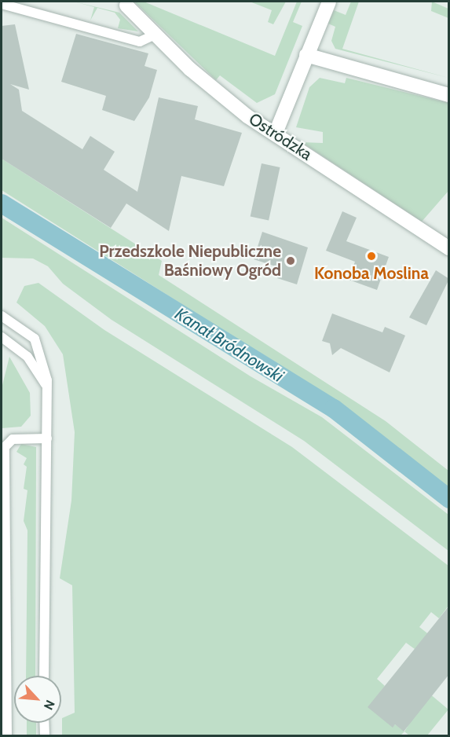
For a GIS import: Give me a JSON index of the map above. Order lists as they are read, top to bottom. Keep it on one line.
{"streets":{"street":["Ostródzka"]},"water":["Kanał Bródnowski"],"places":["Konoba Moslina","Przedszkole Niepubliczne Baśniowy Ogród"],"north":"bottom right"}
